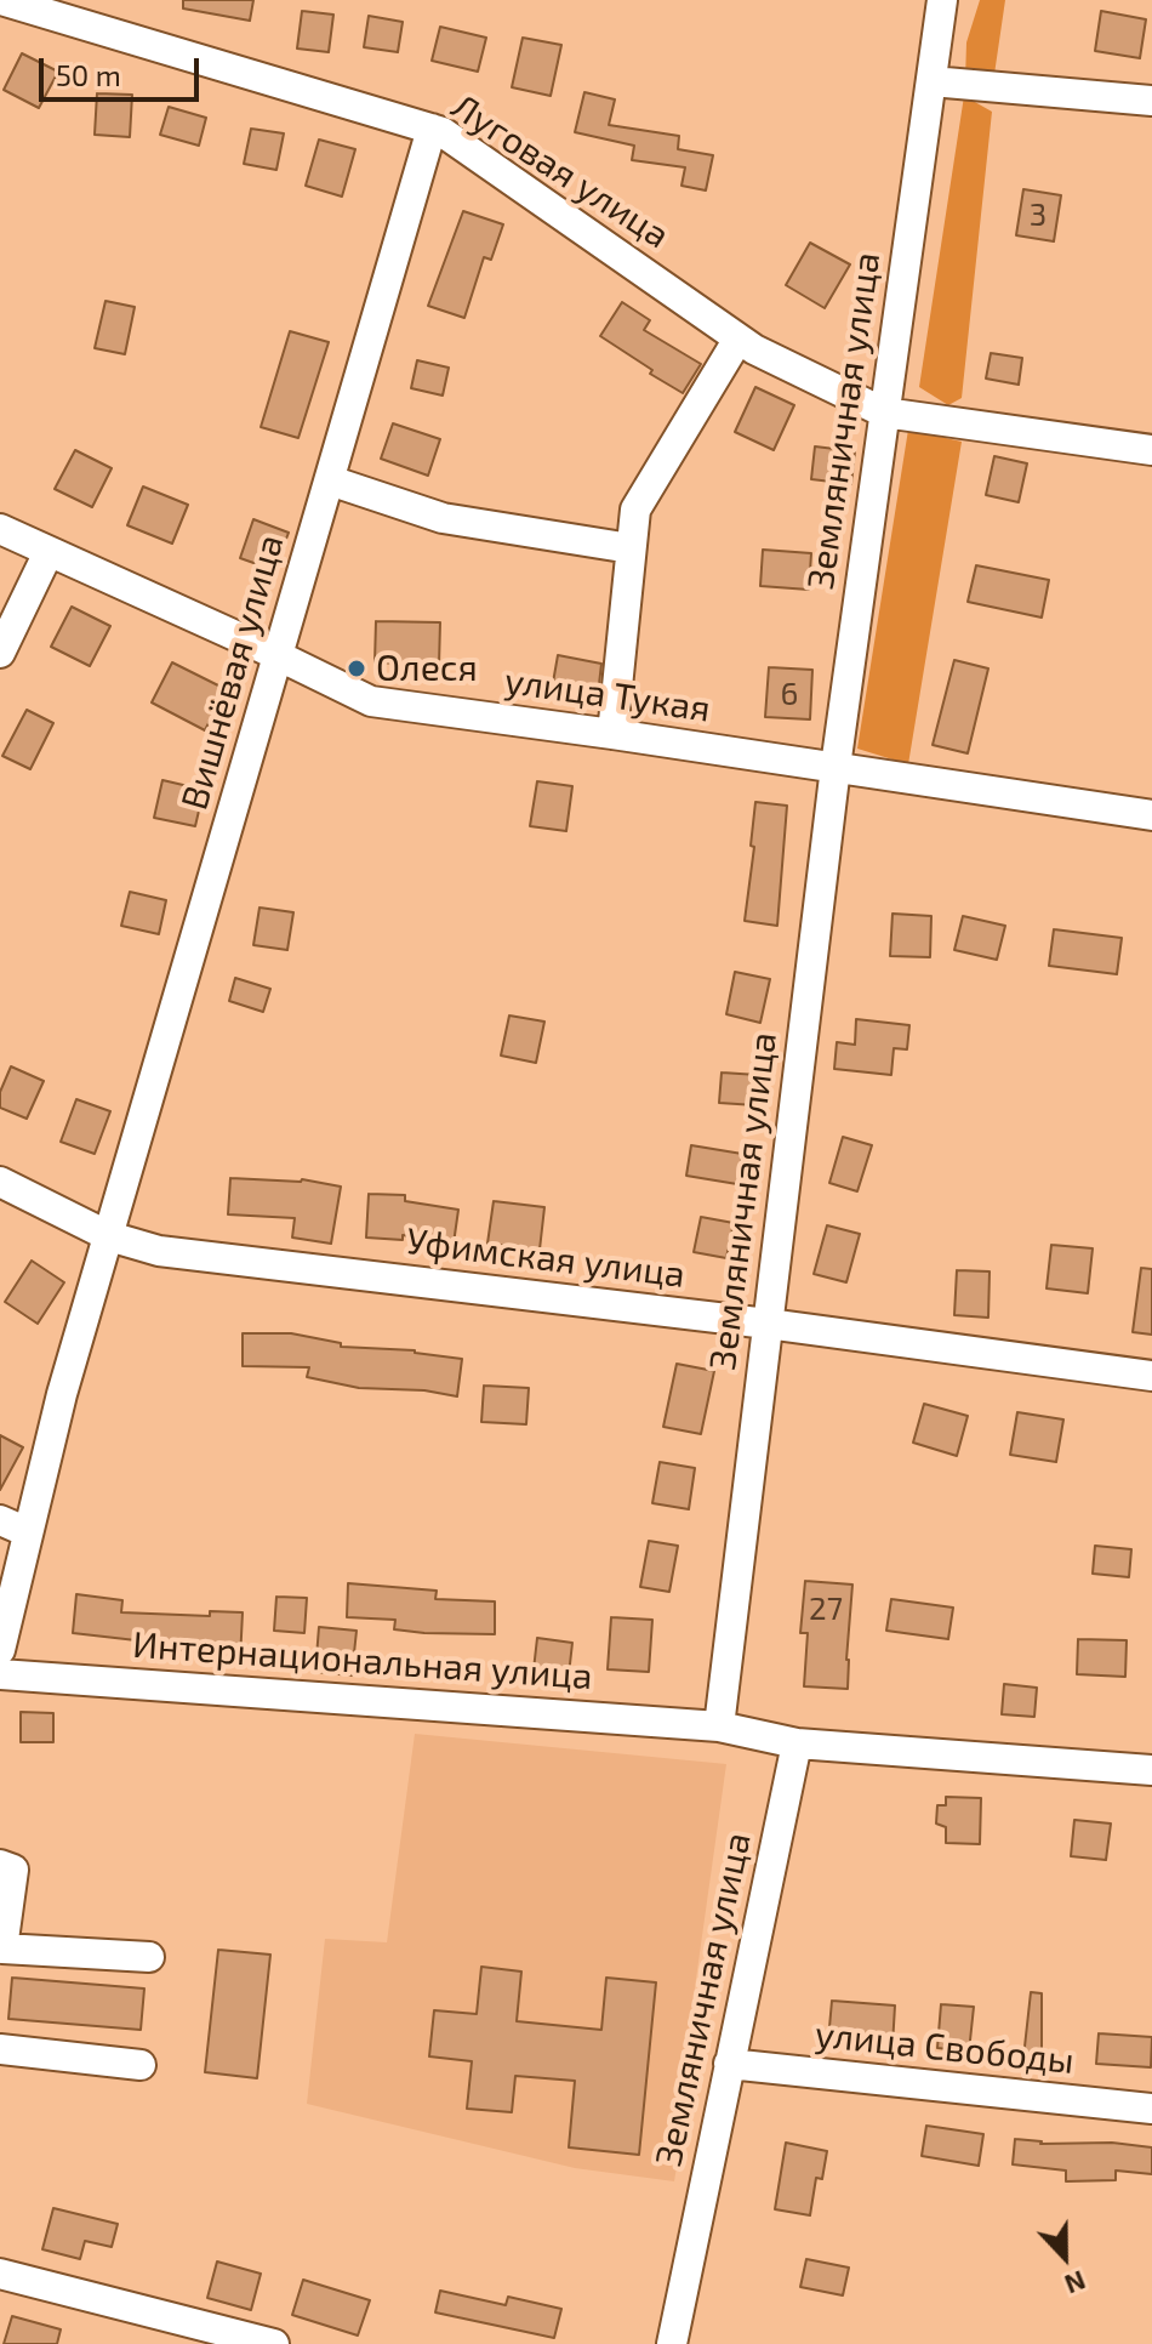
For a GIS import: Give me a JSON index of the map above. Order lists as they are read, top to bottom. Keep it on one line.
{"streets":{"street":["Луговая улица","Земляничная улица","Вишнёвая улица","улица Тукая","Уфимская улица","Интернациональная улица","улица Свободы"]},"crossings":[["Луговая улица","Земляничная улица"],["Луговая улица","Вишнёвая улица"],["Земляничная улица","улица Тукая"],["Земляничная улица","Уфимская улица"],["Земляничная улица","Интернациональная улица"],["Земляничная улица","улица Свободы"],["Вишнёвая улица","улица Тукая"],["Вишнёвая улица","Уфимская улица"]],"places":["Олеся"],"house_numbers":["3","6","27"],"scale_bar":"50 m","north":"bottom"}
